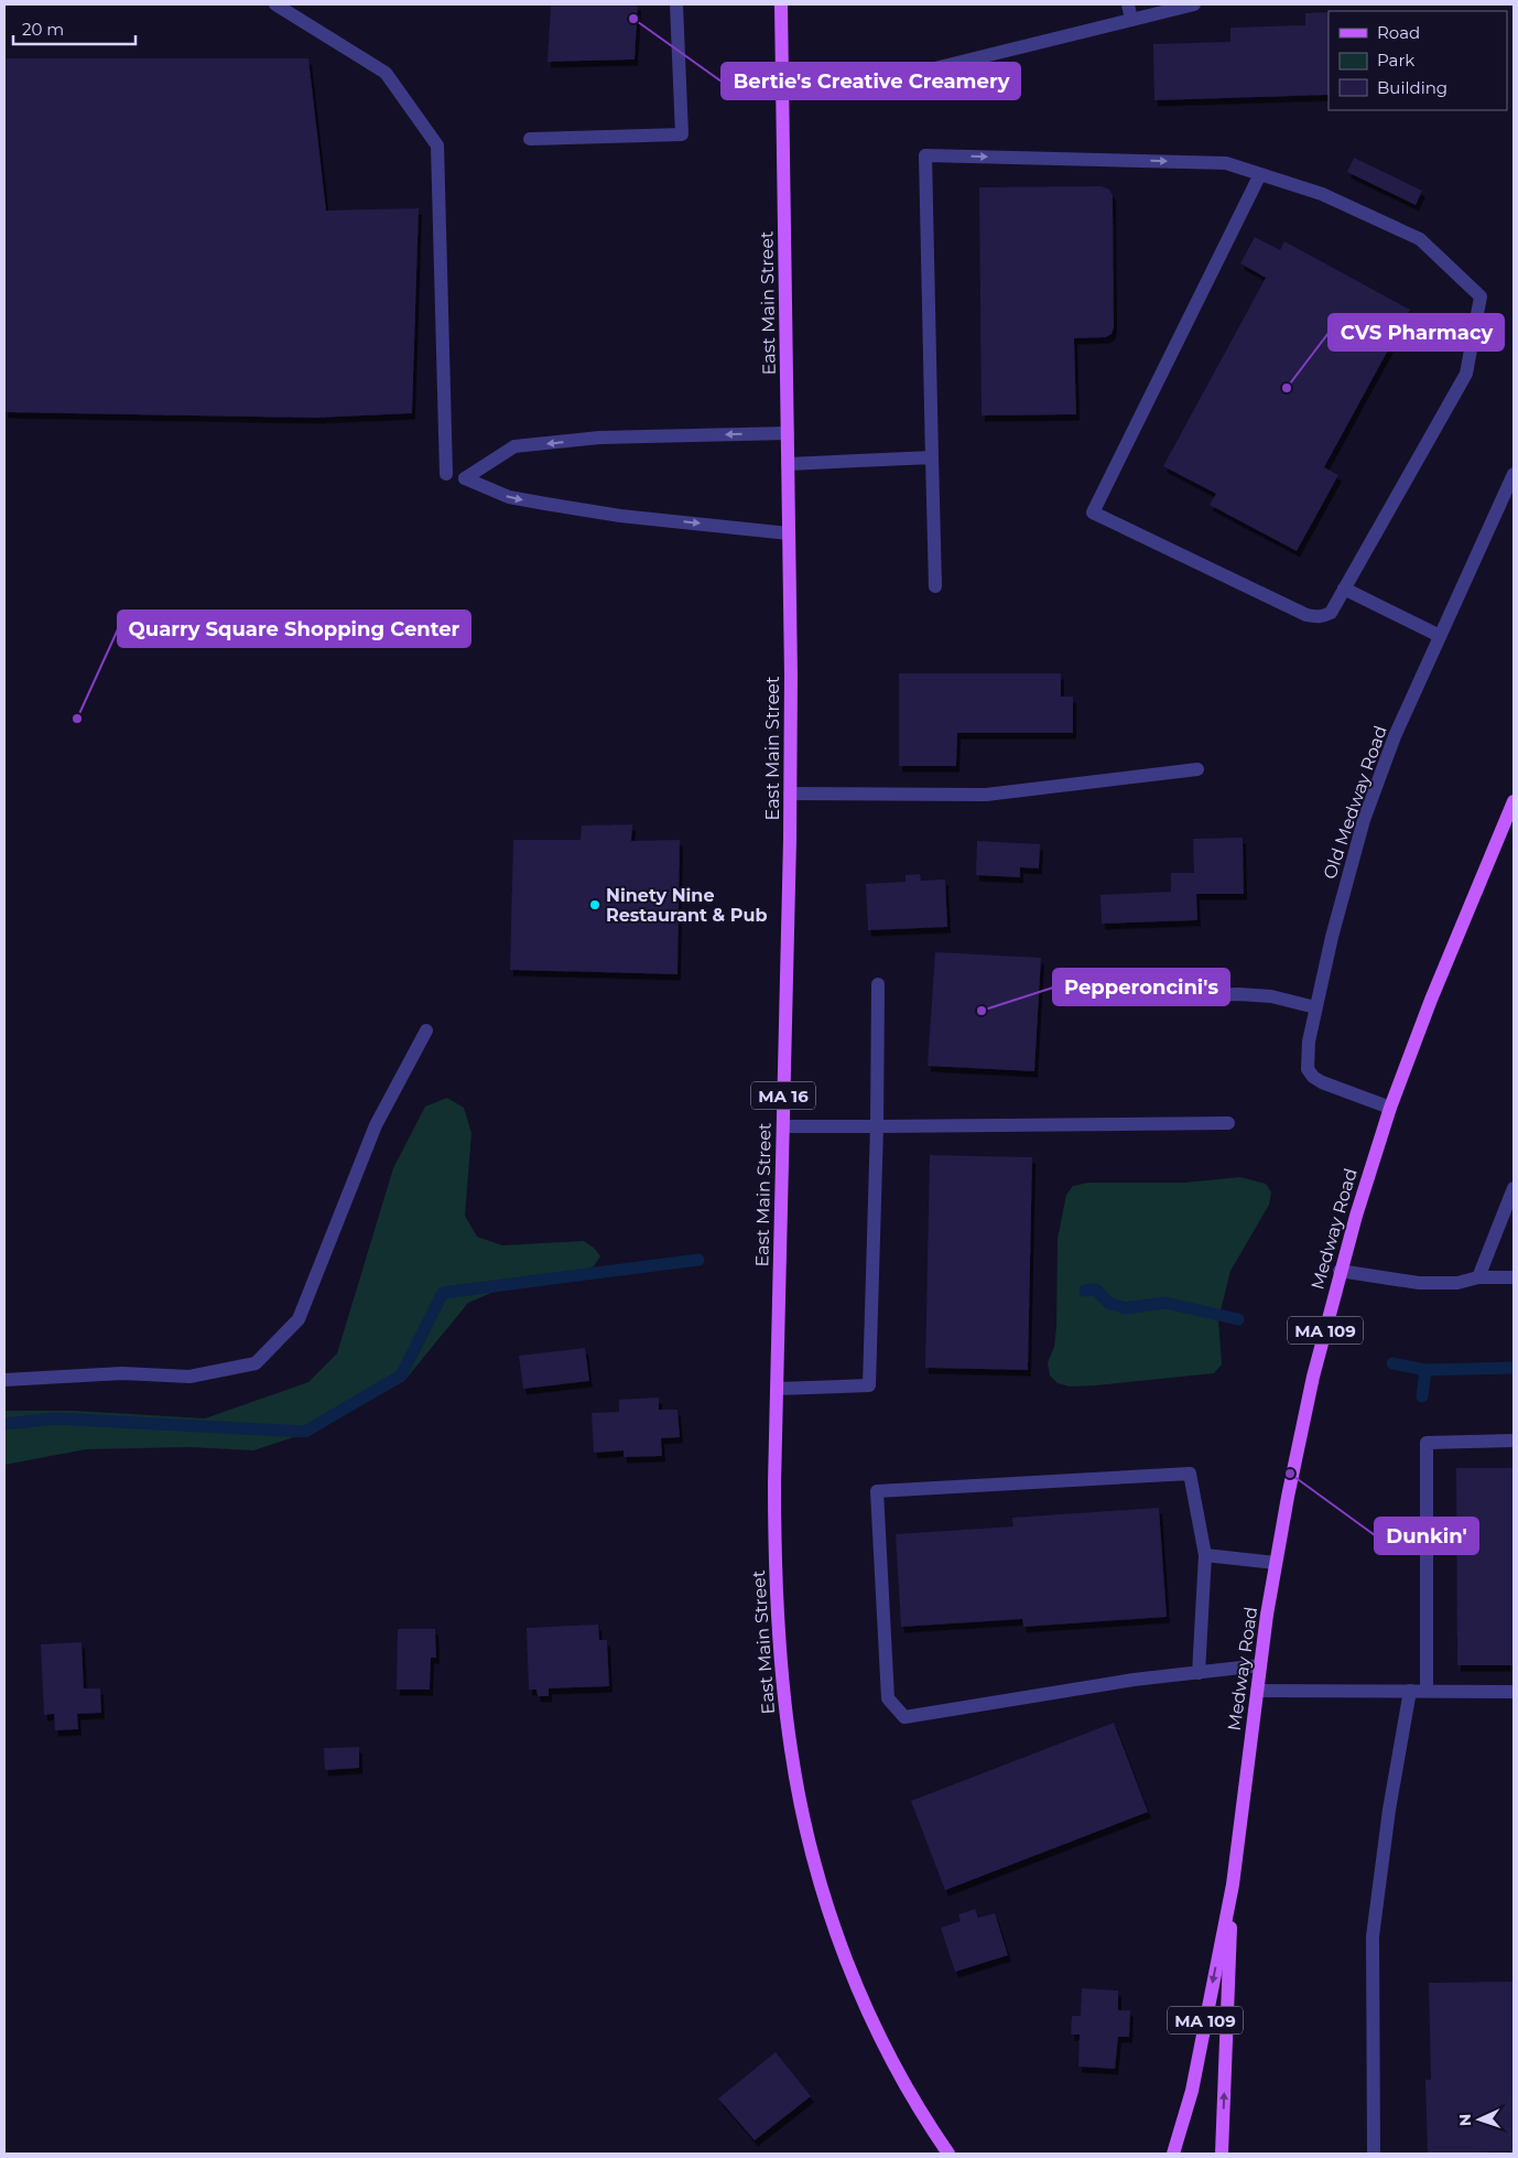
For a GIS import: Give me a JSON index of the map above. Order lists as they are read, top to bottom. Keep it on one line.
{"streets":{"main road":["East Main Street","MA 16","Medway Road","MA 109"],"street":["Old Medway Road"]},"crossings":[["Old Medway Road","Medway Road"]],"places":["Bertie's Creative Creamery","CVS Pharmacy","Quarry Square Shopping Center","Ninety Nine Restaurant & Pub","Pepperoncini's","Dunkin'"],"legend":["Road","Park","Building"],"scale_bar":"20 m","north":"left"}
